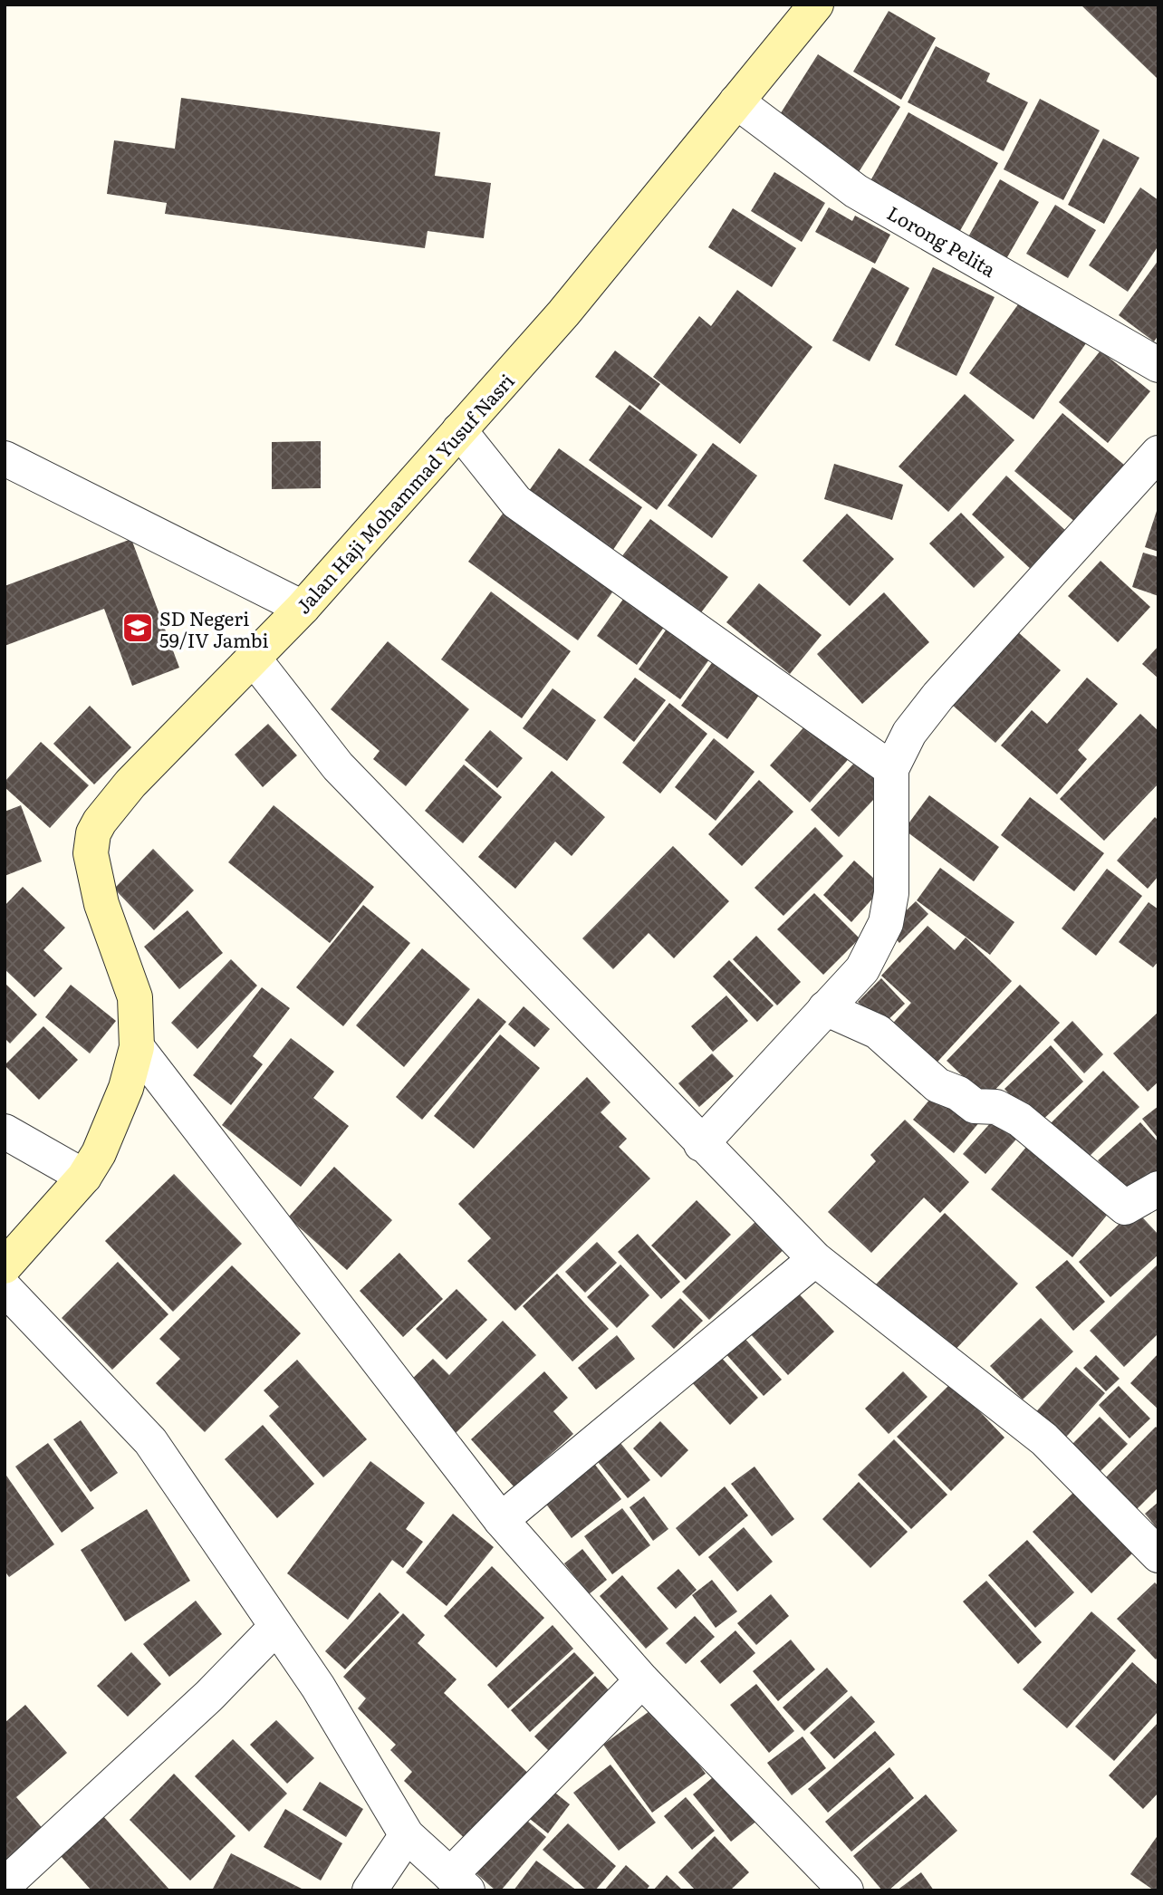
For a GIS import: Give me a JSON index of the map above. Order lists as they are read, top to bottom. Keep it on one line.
{"streets":{"street":["Lorong Pelita","Jalan Haji Mohammad Yusuf Nasri"]},"crossings":[["Lorong Pelita","Jalan Haji Mohammad Yusuf Nasri"]],"places":{"school or university":["SD Negeri 59/IV Jambi"]}}
